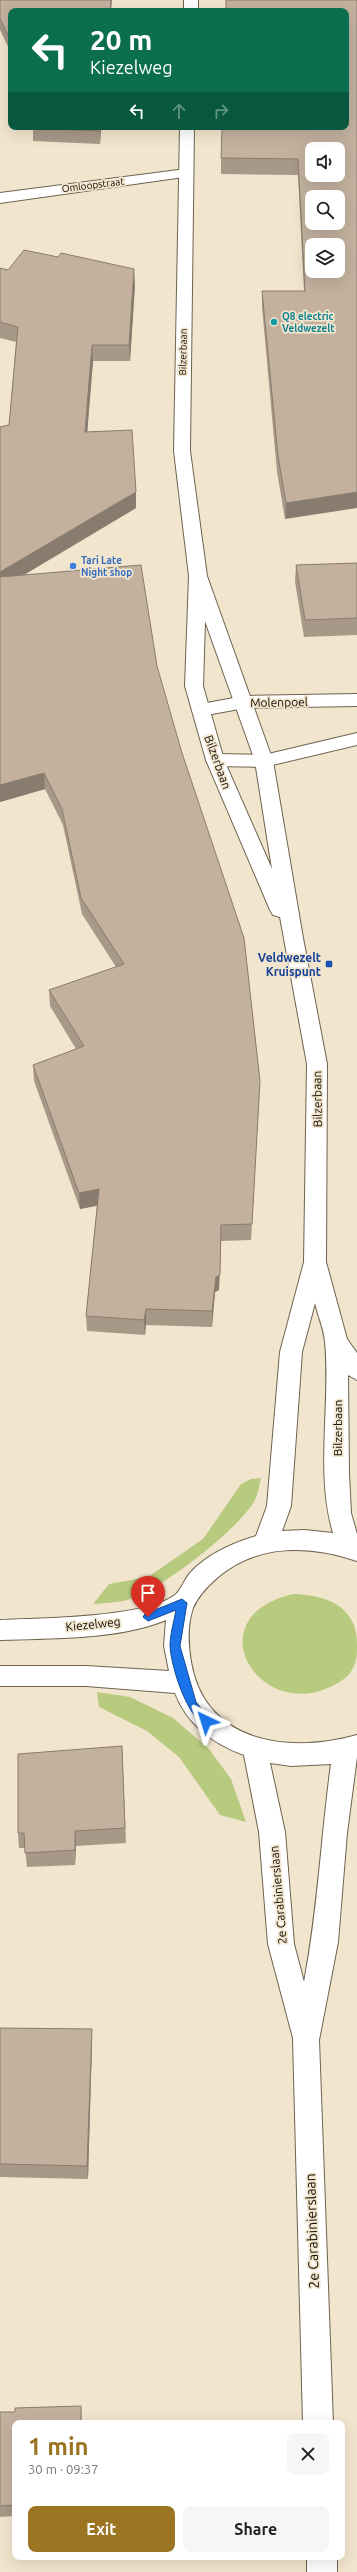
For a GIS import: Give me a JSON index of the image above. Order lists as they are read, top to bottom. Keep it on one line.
{"streets":{"main road":["Omloopstraat","Bilzerbaan","Molenpoel","Kiezelweg","2e Carabinierslaan"]},"crossings":[["Omloopstraat","Bilzerbaan"],["Bilzerbaan","Molenpoel"]],"places":{"other":["Q8 electric Veldwezelt","Tari Late Night shop"],"transit":["Veldwezelt Kruispunt"]},"page":{"turn":["20 m","Kiezelweg"],"heading":["1 min","30 m · 09:37"],"buttons":["Exit","Share"]}}
